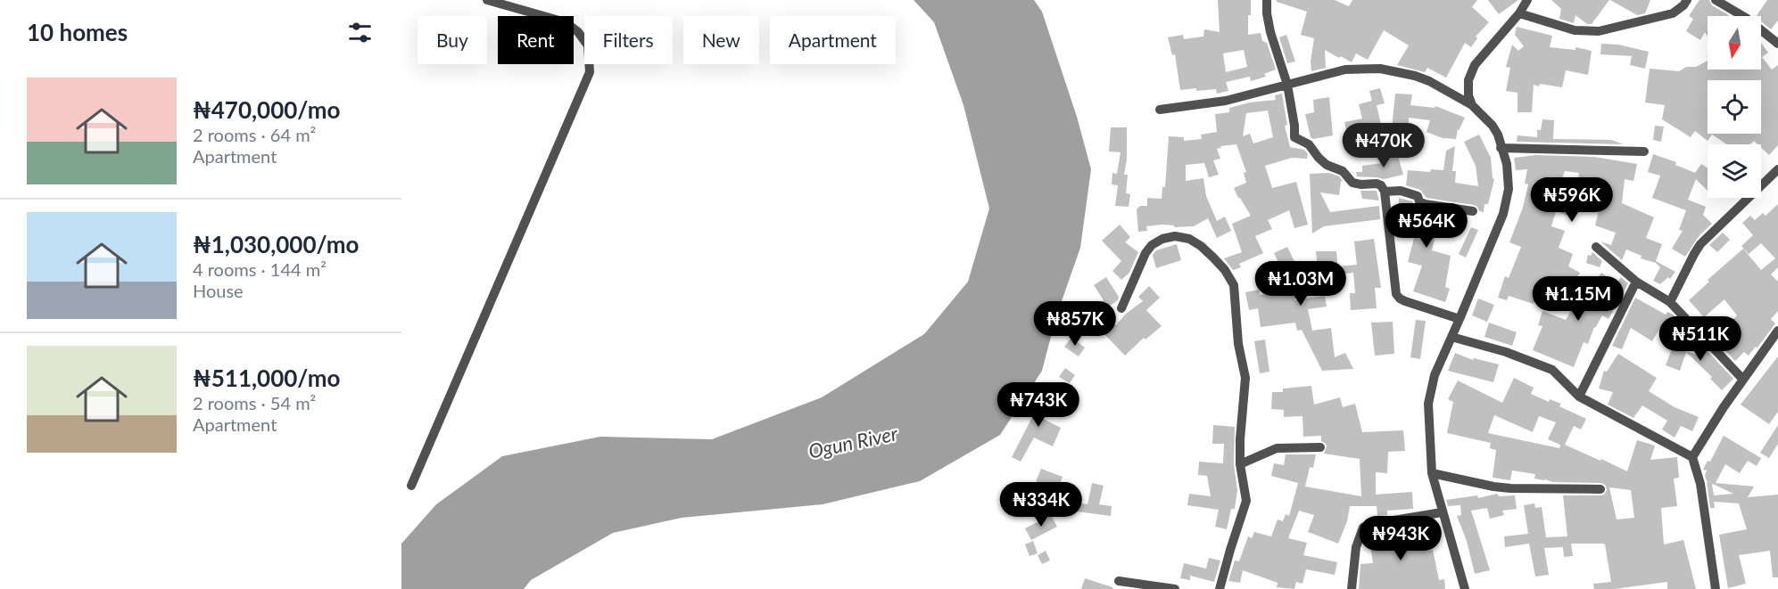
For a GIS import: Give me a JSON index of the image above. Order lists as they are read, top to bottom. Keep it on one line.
{"water":["Ogun River"],"north":"bottom","page":{"heading":"10 homes","chip":["Buy","Rent","Filters","New","Apartment"],"list":[{"name":"₦470,000/mo","note":"2 rooms · 64 m² · Apartment"},{"name":"₦1,030,000/mo","note":"4 rooms · 144 m² · House"},{"name":"₦511,000/mo","note":"2 rooms · 54 m² · Apartment"}],"price":["₦470K","₦596K","₦564K","₦1.03M","₦1.15M","₦857K","₦511K","₦743K","₦334K","₦943K"]}}
